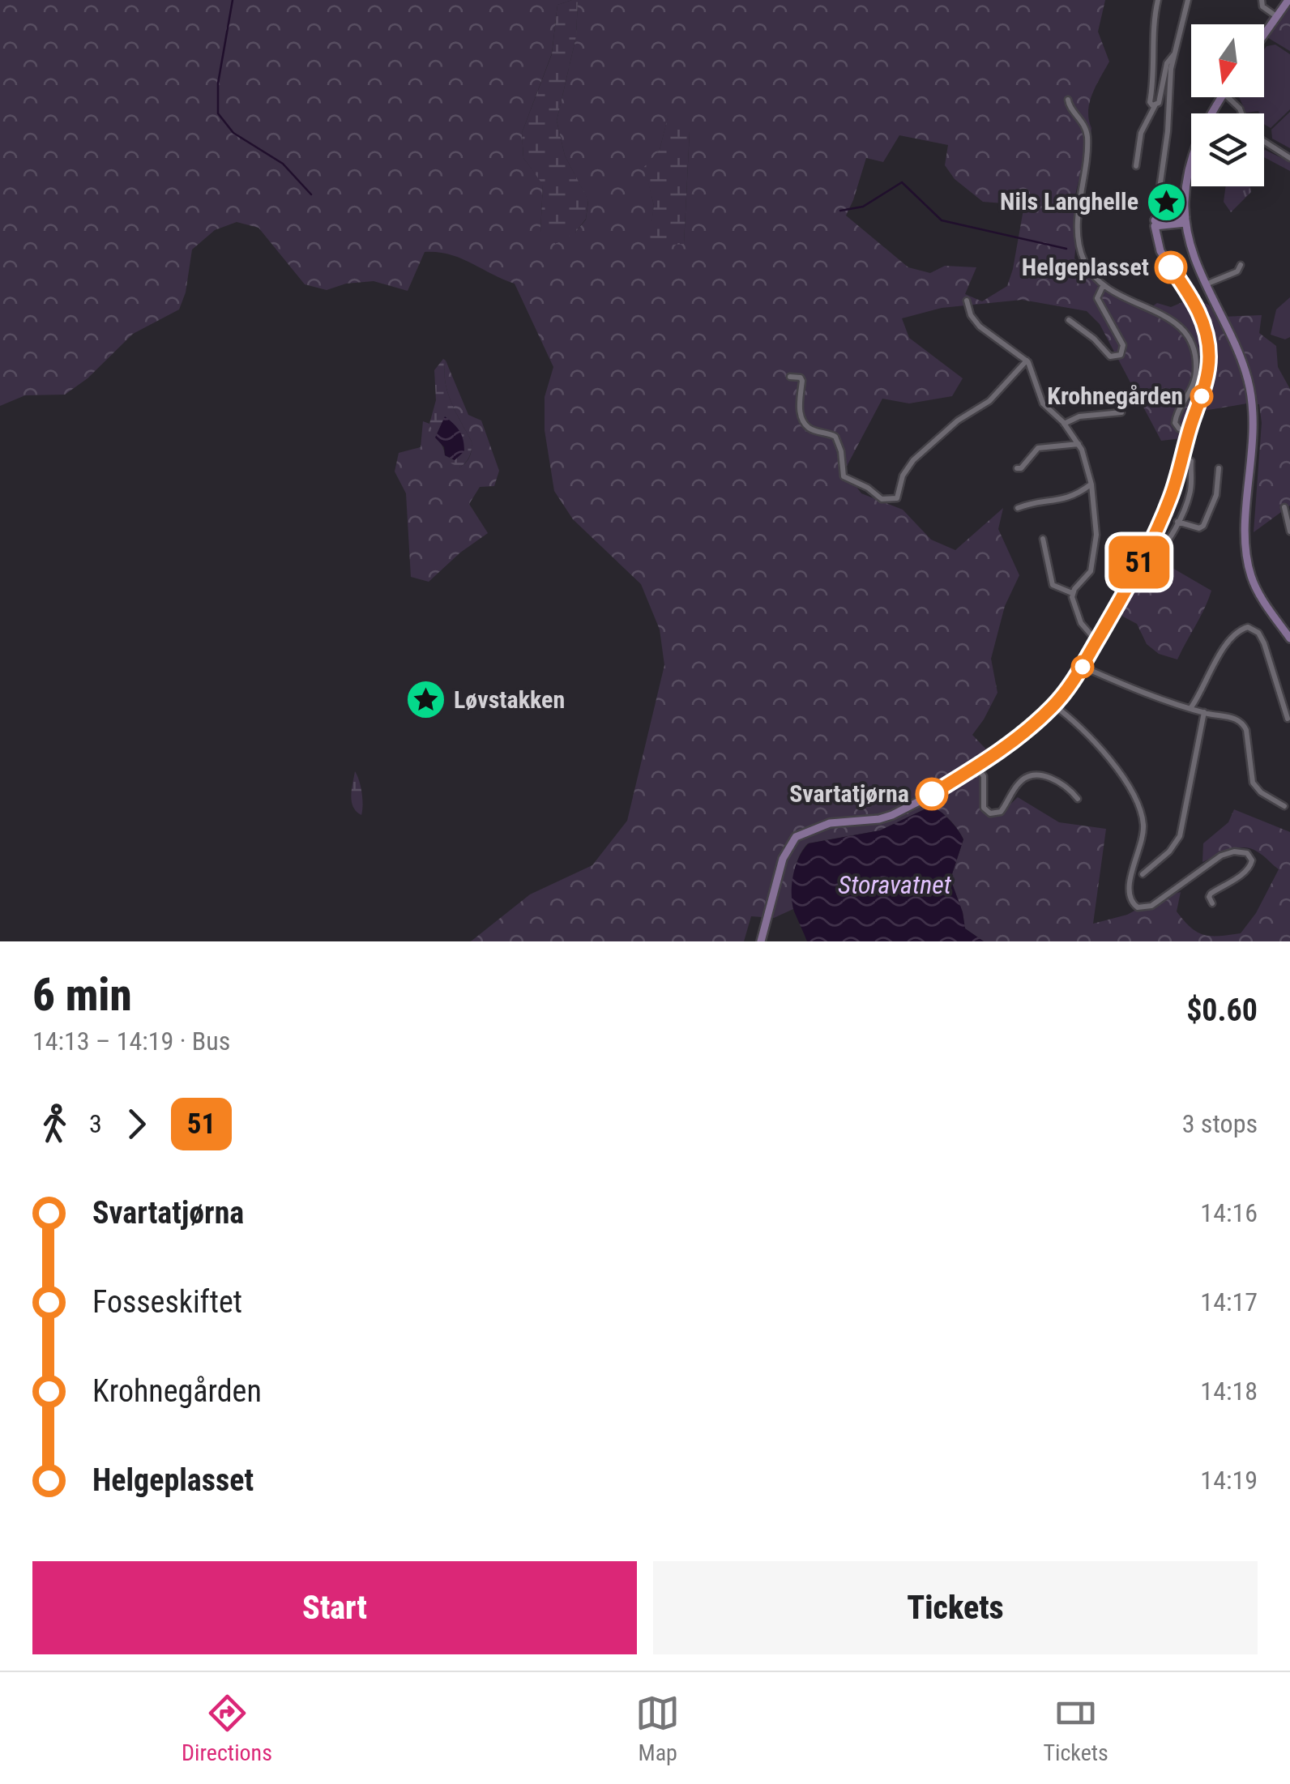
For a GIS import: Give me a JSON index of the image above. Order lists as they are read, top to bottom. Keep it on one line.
{"water":["Storavatnet"],"places":{"place":["Nils Langhelle","Løvstakken"],"other":["Helgeplasset","Krohnegården","Svartatjørna"]},"lines":["bus line 51"],"north":"bottom","page":{"on_map":"51","heading":["6 min","14:13 – 14:19 · Bus","$0.60"],"legs":["3","51","3 stops"],"list":[{"name":"Svartatjørna","value":"14:16"},{"name":"Fosseskiftet","value":"14:17"},{"name":"Krohnegården","value":"14:18"},{"name":"Helgeplasset","value":"14:19"}],"buttons":["Start","Tickets"],"tabs":["Directions","Map","Tickets"]}}
